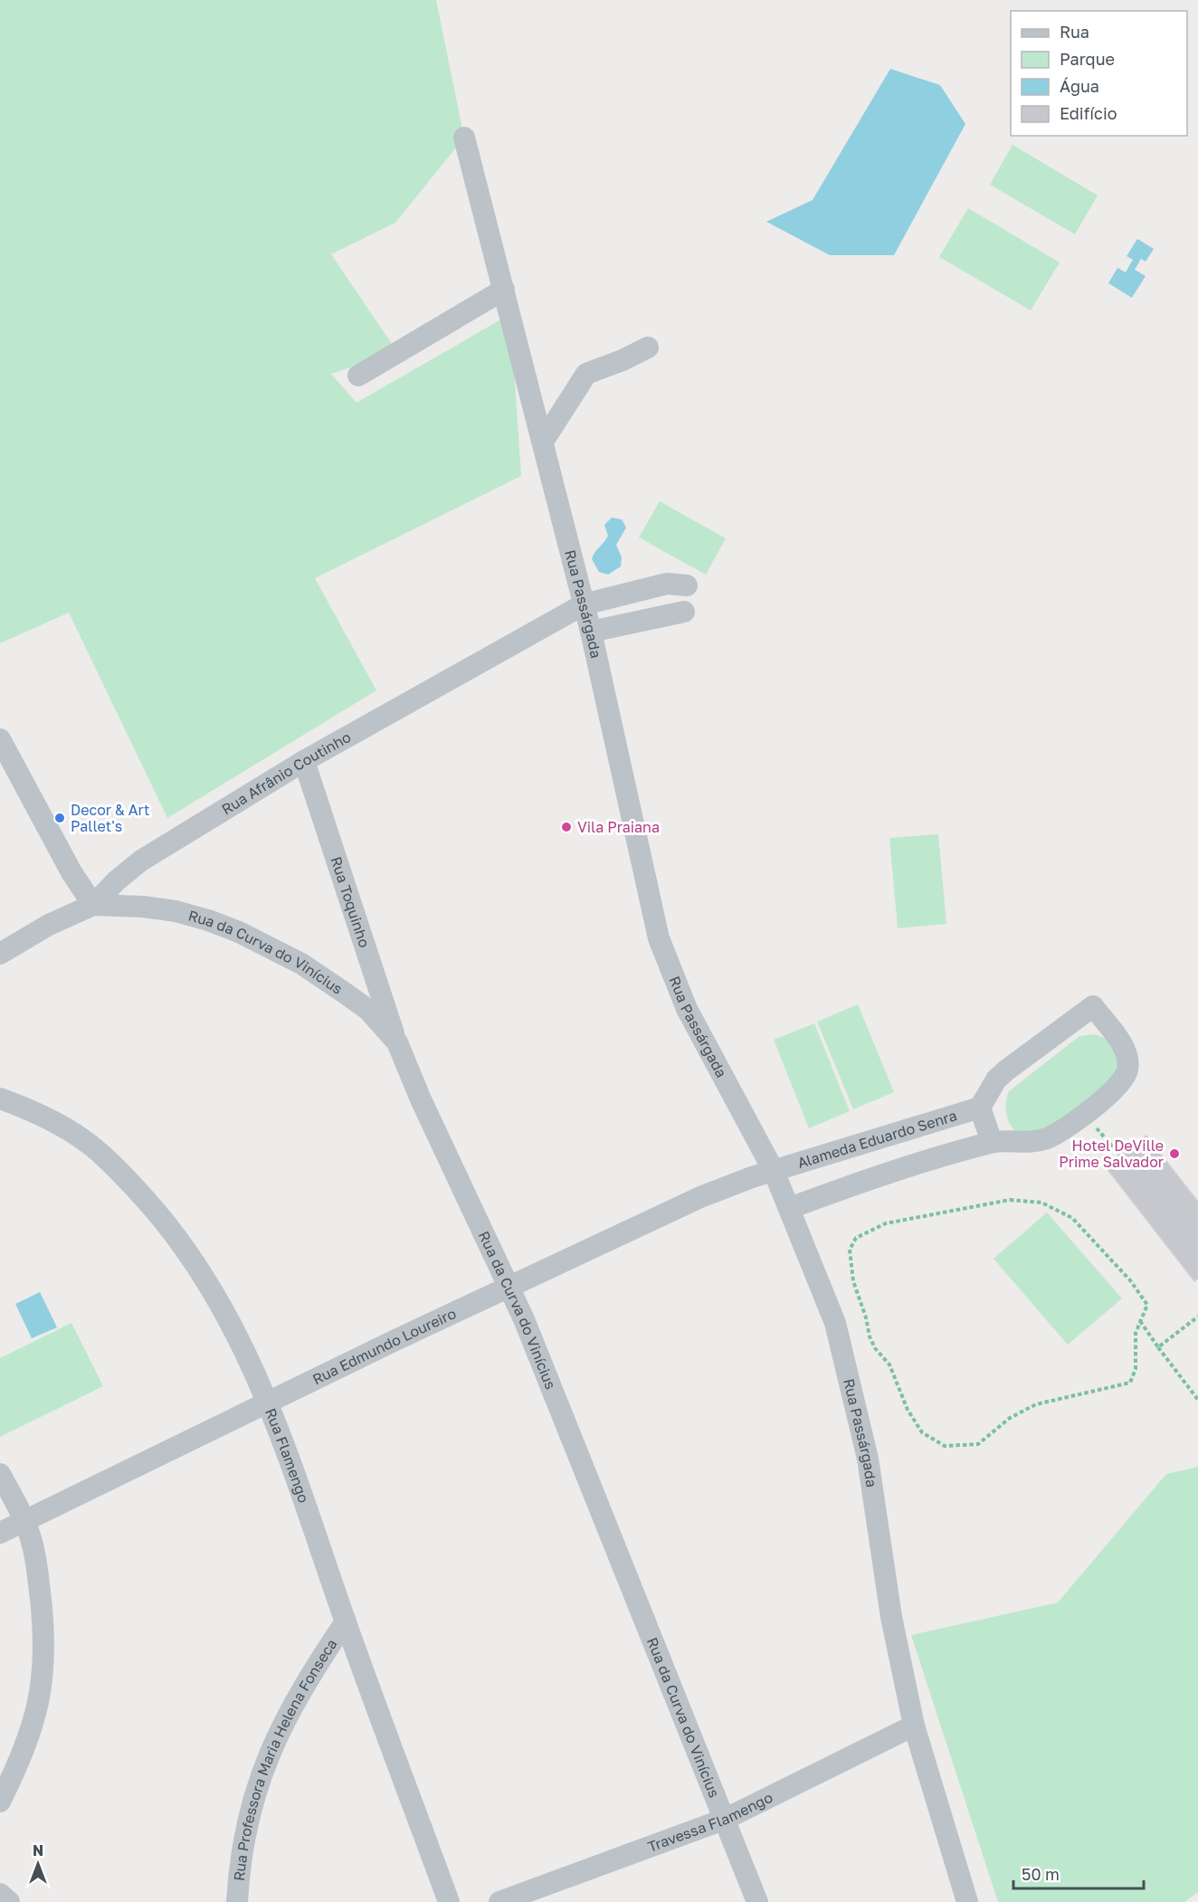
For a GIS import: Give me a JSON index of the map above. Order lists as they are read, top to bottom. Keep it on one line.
{"streets":{"street":["Rua Passárgada","Rua Afrânio Coutinho","Rua Toquinho","Rua da Curva do Vinícius","Alameda Eduardo Senra","Rua Edmundo Loureiro","Rua Flamengo","Rua Professora Maria Helena Fonseca","Travessa Flamengo"]},"crossings":[["Rua Passárgada","Rua Afrânio Coutinho"],["Rua Passárgada","Alameda Eduardo Senra"],["Rua Passárgada","Rua Edmundo Loureiro"],["Rua Passárgada","Travessa Flamengo"],["Rua Afrânio Coutinho","Rua Toquinho"],["Rua Afrânio Coutinho","Rua da Curva do Vinícius"],["Rua Toquinho","Rua da Curva do Vinícius"],["Rua da Curva do Vinícius","Rua Edmundo Loureiro"],["Rua da Curva do Vinícius","Travessa Flamengo"],["Alameda Eduardo Senra","Rua Edmundo Loureiro"],["Rua Edmundo Loureiro","Rua Flamengo"],["Rua Flamengo","Rua Professora Maria Helena Fonseca"]],"places":["Decor & Art Pallet's","Vila Praiana","Hotel DeVille Prime Salvador"],"legend":["Rua","Parque","Água","Edifício"],"scale_bar":"50 m","north":"top"}
